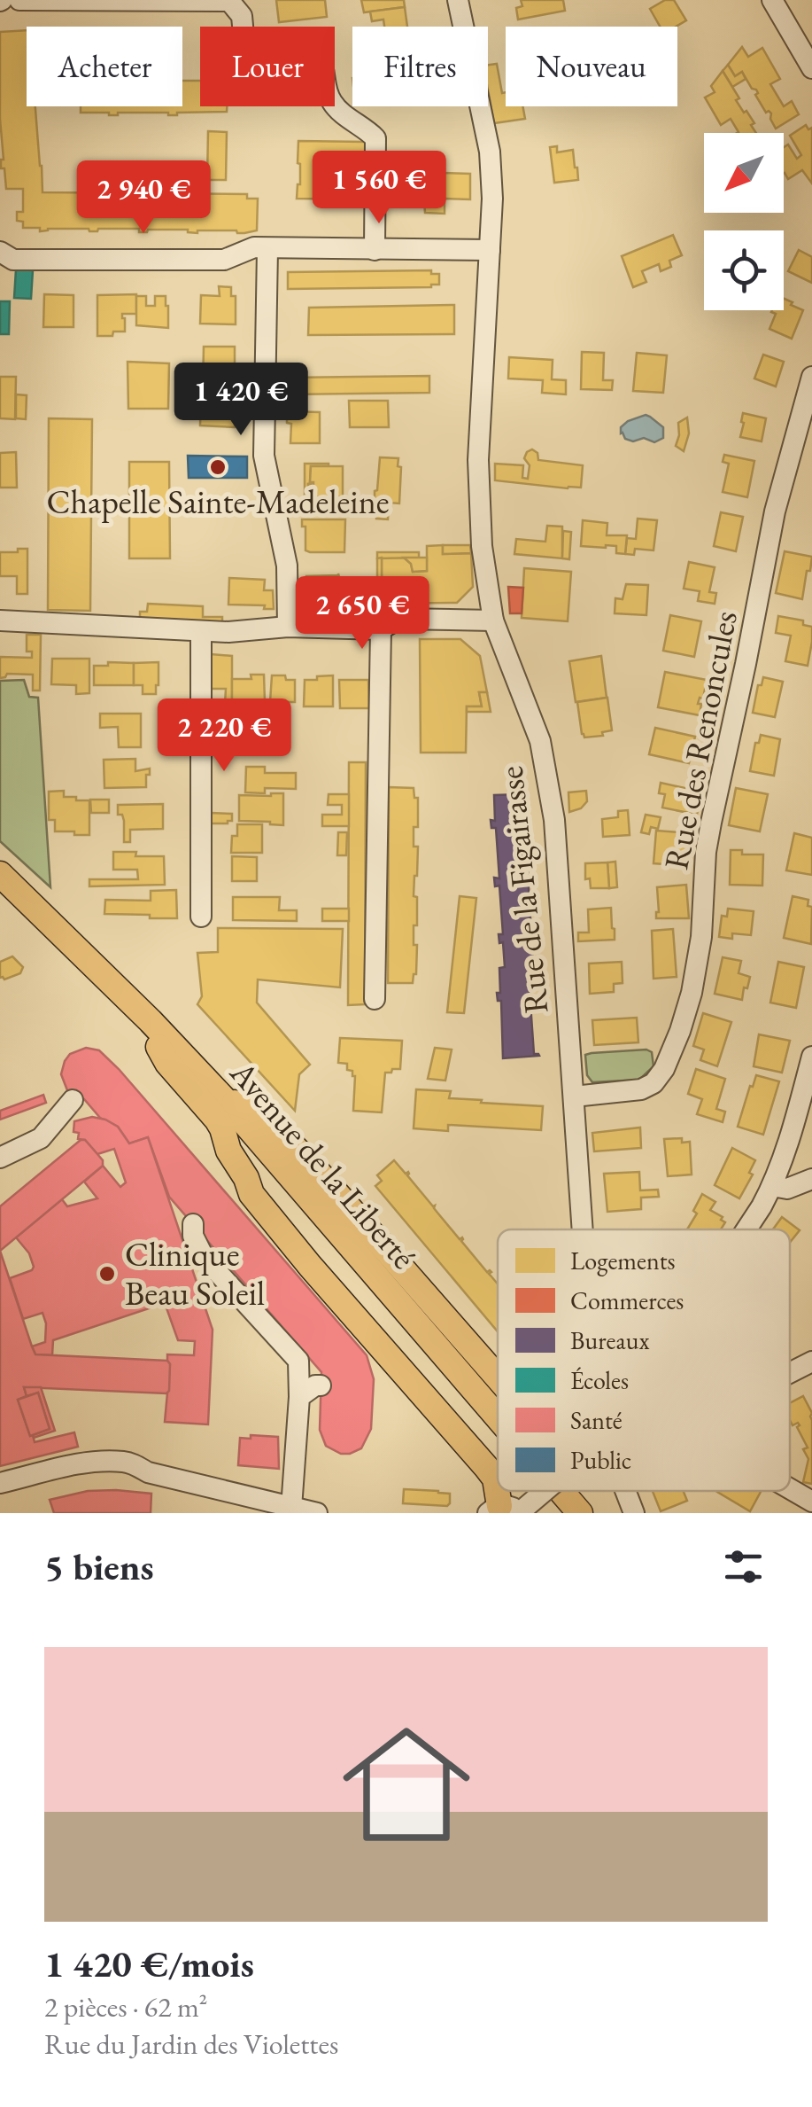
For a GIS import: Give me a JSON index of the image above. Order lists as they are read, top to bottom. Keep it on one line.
{"streets":{"main road":["Avenue de la Liberté"],"street":["Rue des Renoncules","Rue de la Figairasse"]},"crossings":[["Rue des Renoncules","Rue de la Figairasse"]],"places":["Chapelle Sainte-Madeleine","Clinique Beau Soleil"],"legend":["Logements","Commerces","Bureaux","Écoles","Santé","Public"],"north":"bottom left","page":{"chip":["Acheter","Louer","Filtres","Nouveau"],"price":["1 560 €","2 940 €","1 420 €","2 650 €","2 220 €"],"heading":"5 biens","list":[{"name":"1 420 €/mois","note":"2 pièces · 62 m² · Rue du Jardin des Violettes"}]}}
